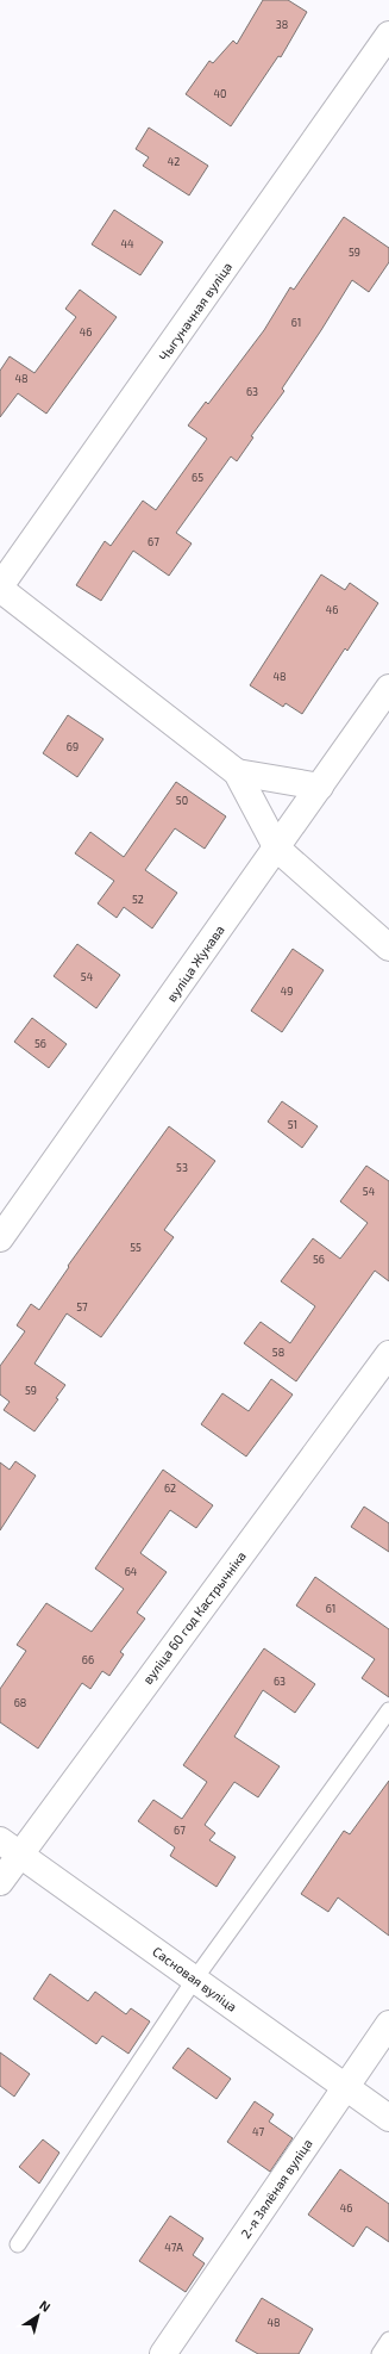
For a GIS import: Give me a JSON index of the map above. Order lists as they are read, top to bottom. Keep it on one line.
{"streets":{"street":["Чыгуначная вуліца","вуліца Жукава","вуліца 60 год Кастрычніка","Сасновая вуліца","2-я Зялёная вуліца"]},"crossings":[["вуліца 60 год Кастрычніка","Сасновая вуліца"],["Сасновая вуліца","2-я Зялёная вуліца"]],"house_numbers":["38","40","42","44","59","61","46","48","63","65","67","46","48","69","50","52","54","49","56","51","53","54","55","56","57","58","59","62","64","61","66","63","68","67","47","46","47А","48"],"north":"top right"}
